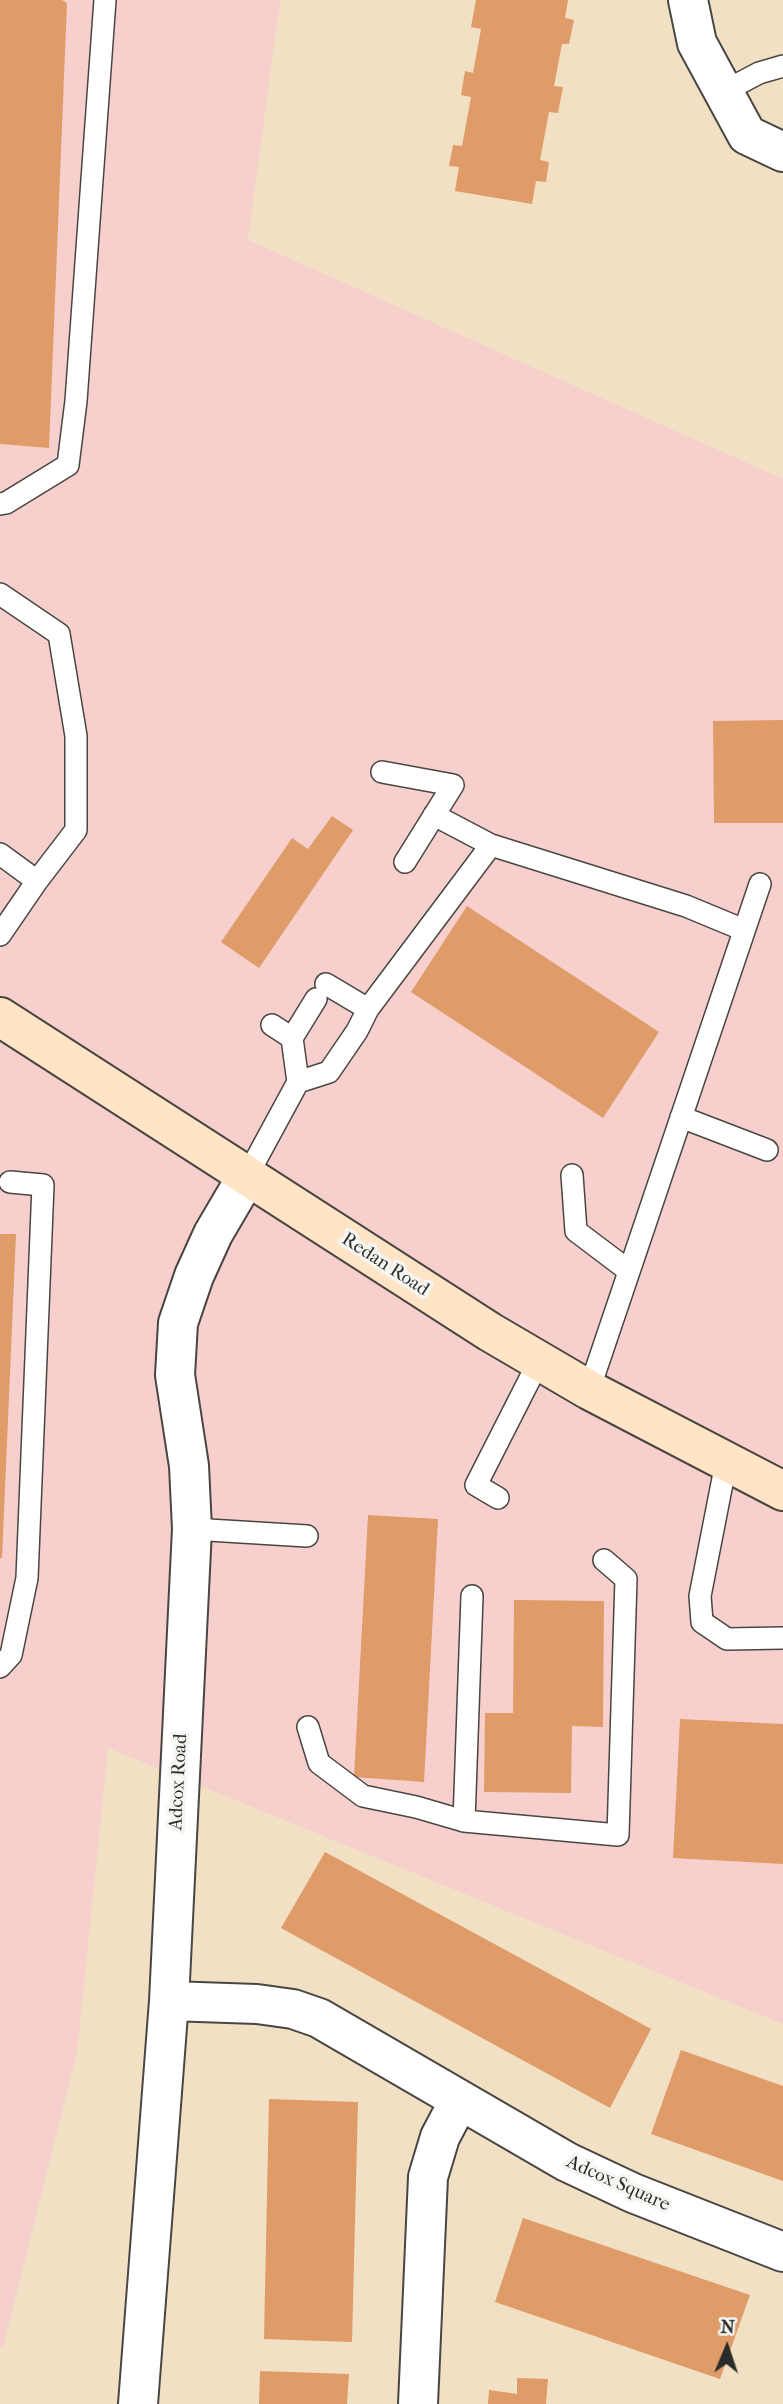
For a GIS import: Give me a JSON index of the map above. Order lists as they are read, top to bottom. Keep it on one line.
{"streets":{"main road":["Redan Road"],"street":["Adcox Road","Adcox Square"]},"crossings":[["Redan Road","Adcox Road"],["Adcox Road","Adcox Square"]],"north":"top"}
